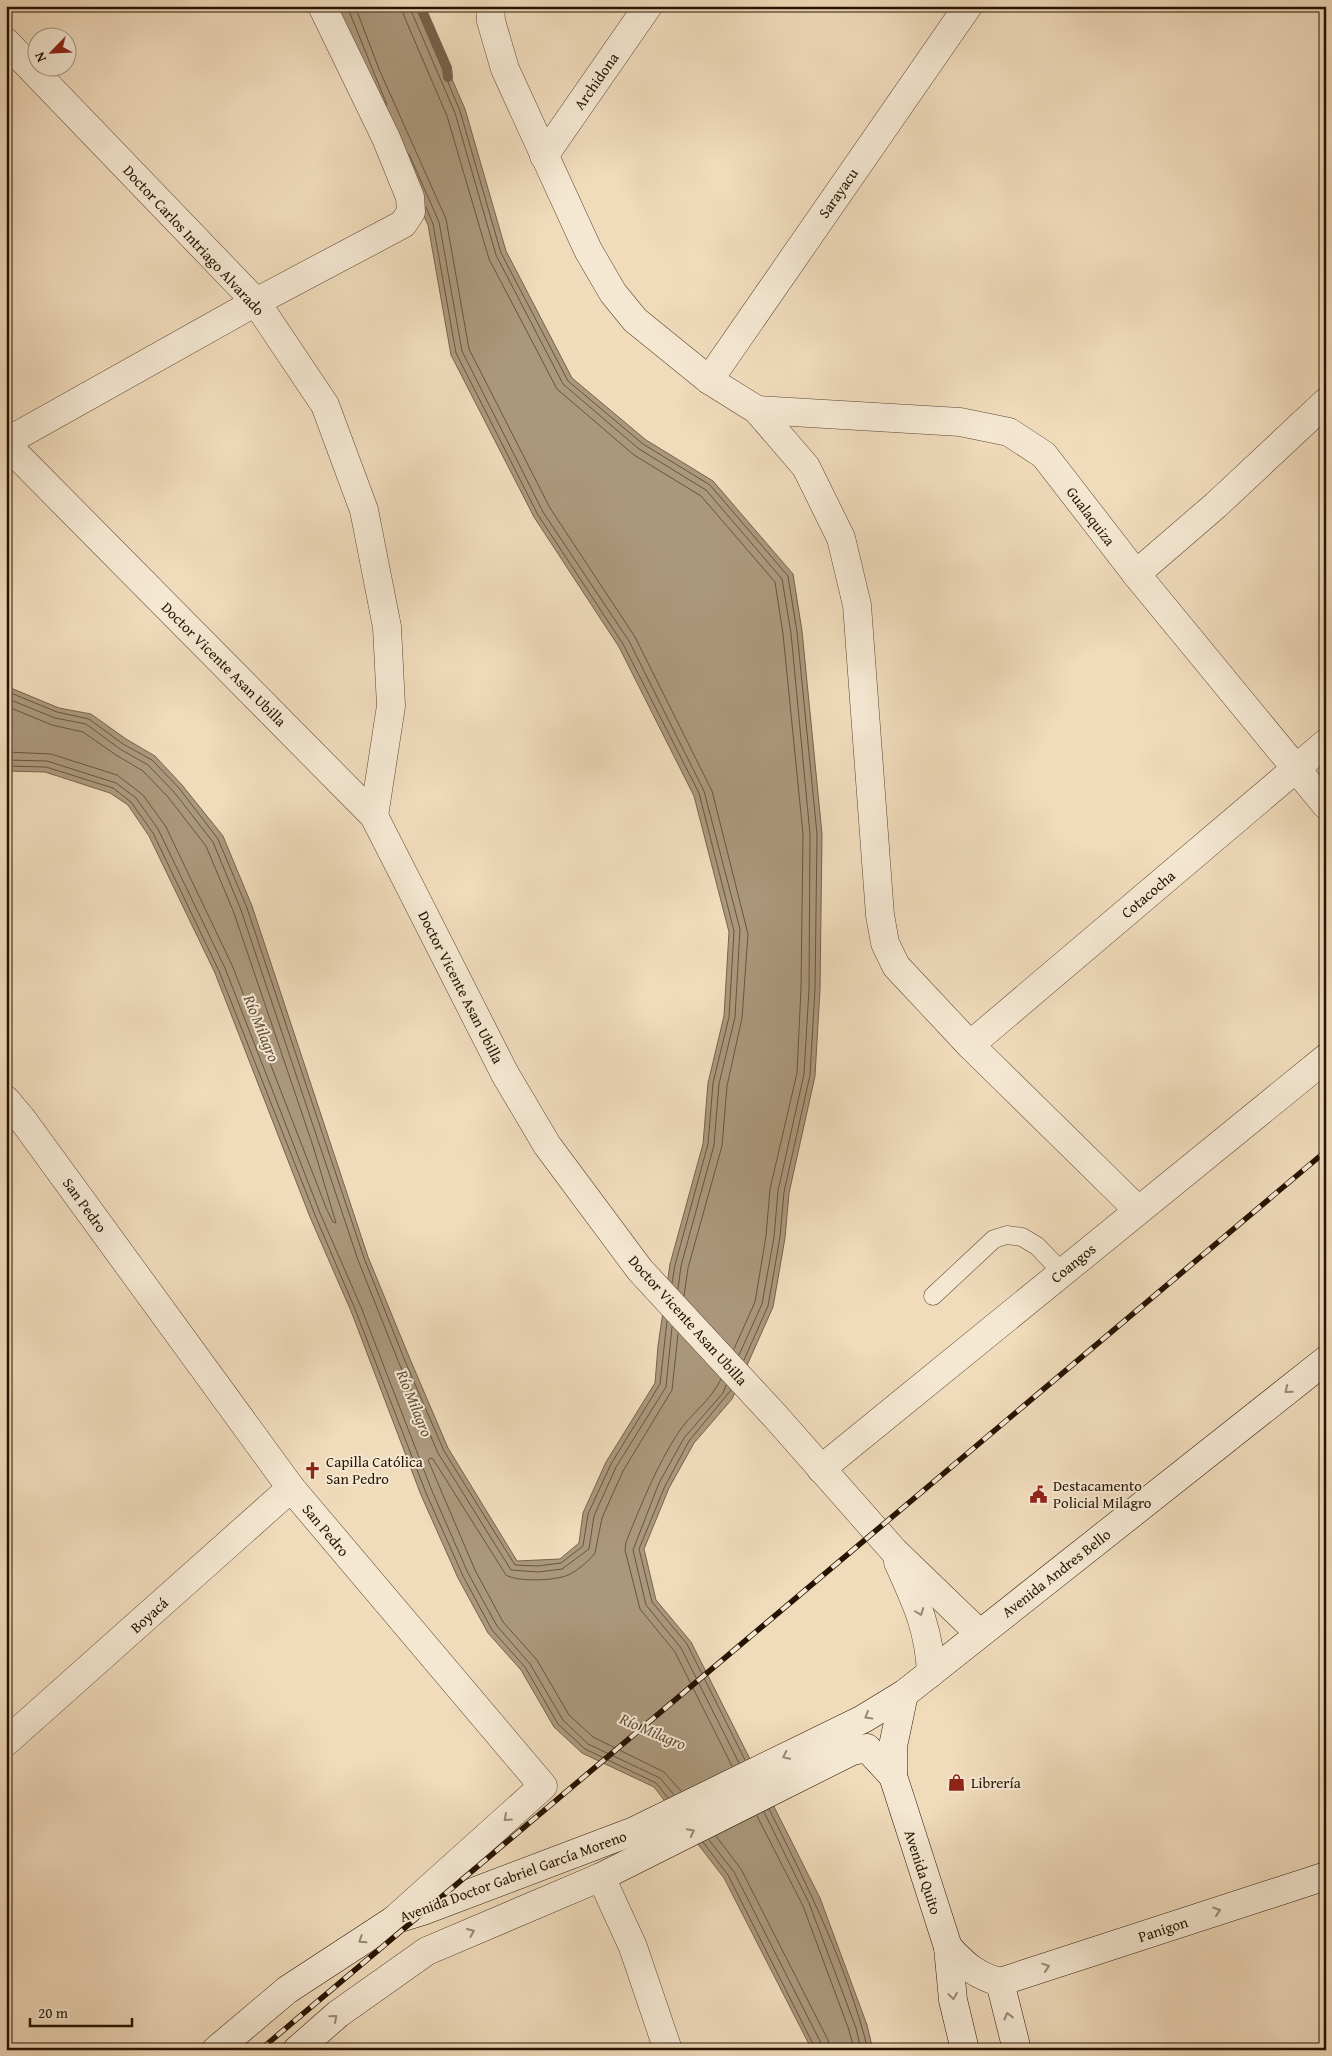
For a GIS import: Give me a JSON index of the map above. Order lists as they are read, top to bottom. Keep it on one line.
{"streets":{"street":["Archidona","Sarayacu","Doctor Carlos Intriago Alvarado","Gualaquiza","Doctor Vicente Asan Ubilla","Cotacocha","San Pedro","Coangos","Avenida Andres Bello","Boyacá","Avenida Quito","Avenida Doctor Gabriel García Moreno","Panigon"]},"crossings":[["Doctor Carlos Intriago Alvarado","Doctor Vicente Asan Ubilla"],["Gualaquiza","Cotacocha"],["Doctor Vicente Asan Ubilla","Coangos"],["Doctor Vicente Asan Ubilla","Avenida Andres Bello"],["San Pedro","Boyacá"],["San Pedro","Avenida Doctor Gabriel García Moreno"],["Avenida Andres Bello","Avenida Quito"],["Avenida Andres Bello","Avenida Doctor Gabriel García Moreno"],["Avenida Quito","Avenida Doctor Gabriel García Moreno"]],"one_way":["Avenida Andres Bello","Panigon"],"water":["Río Milagro"],"places":{"church":["Capilla Católica San Pedro"],"public building":["Destacamento Policial Milagro"],"shop":["Librería"]},"scale_bar":"20 m","north":"bottom left"}
